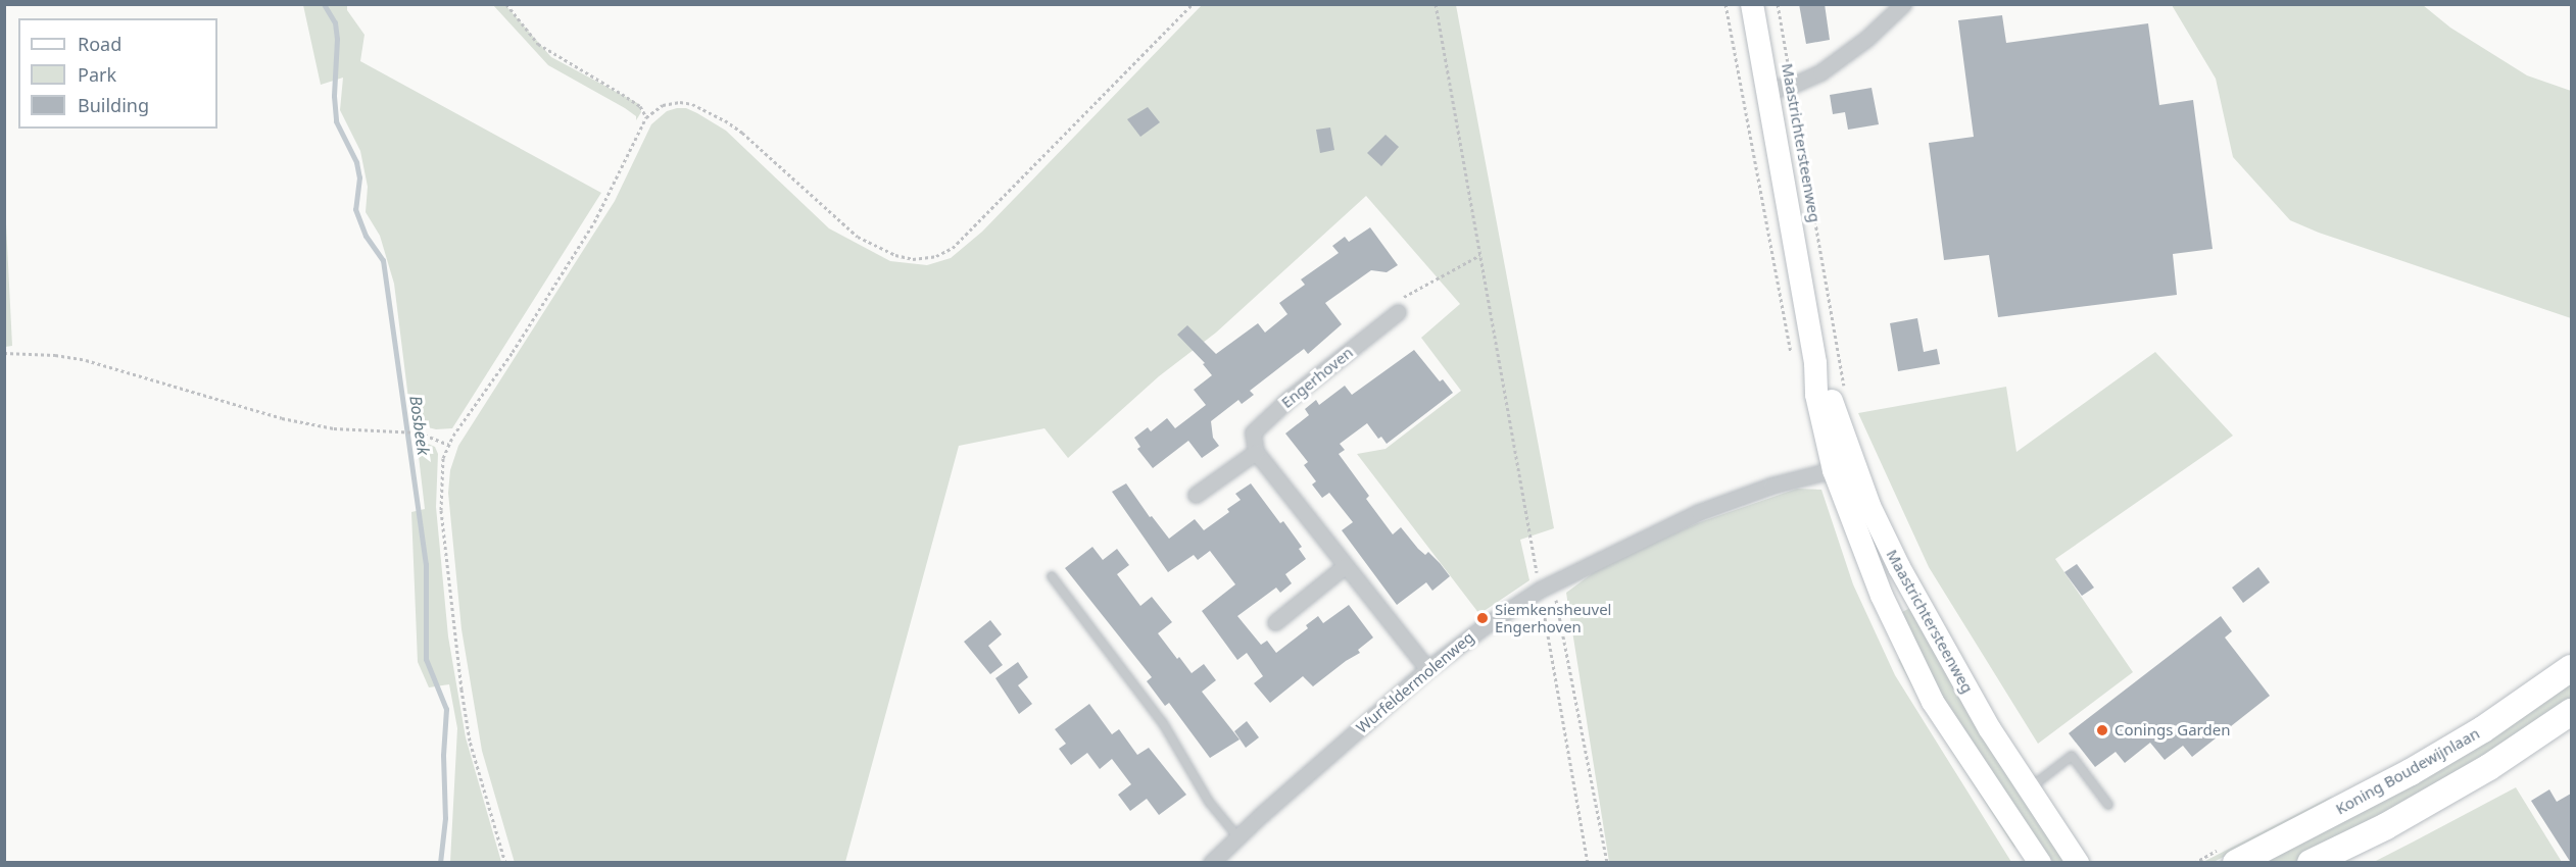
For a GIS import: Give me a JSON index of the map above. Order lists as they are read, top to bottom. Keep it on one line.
{"streets":{"main road":["Maastrichtersteenweg","Koning Boudewijnlaan"],"street":["Engerhoven","Wurfeldermolenweg"]},"crossings":[["Maastrichtersteenweg","Wurfeldermolenweg"]],"water":["Bosbeek"],"places":["Siemkensheuvel Engerhoven","Conings Garden"],"legend":["Road","Park","Building"]}
